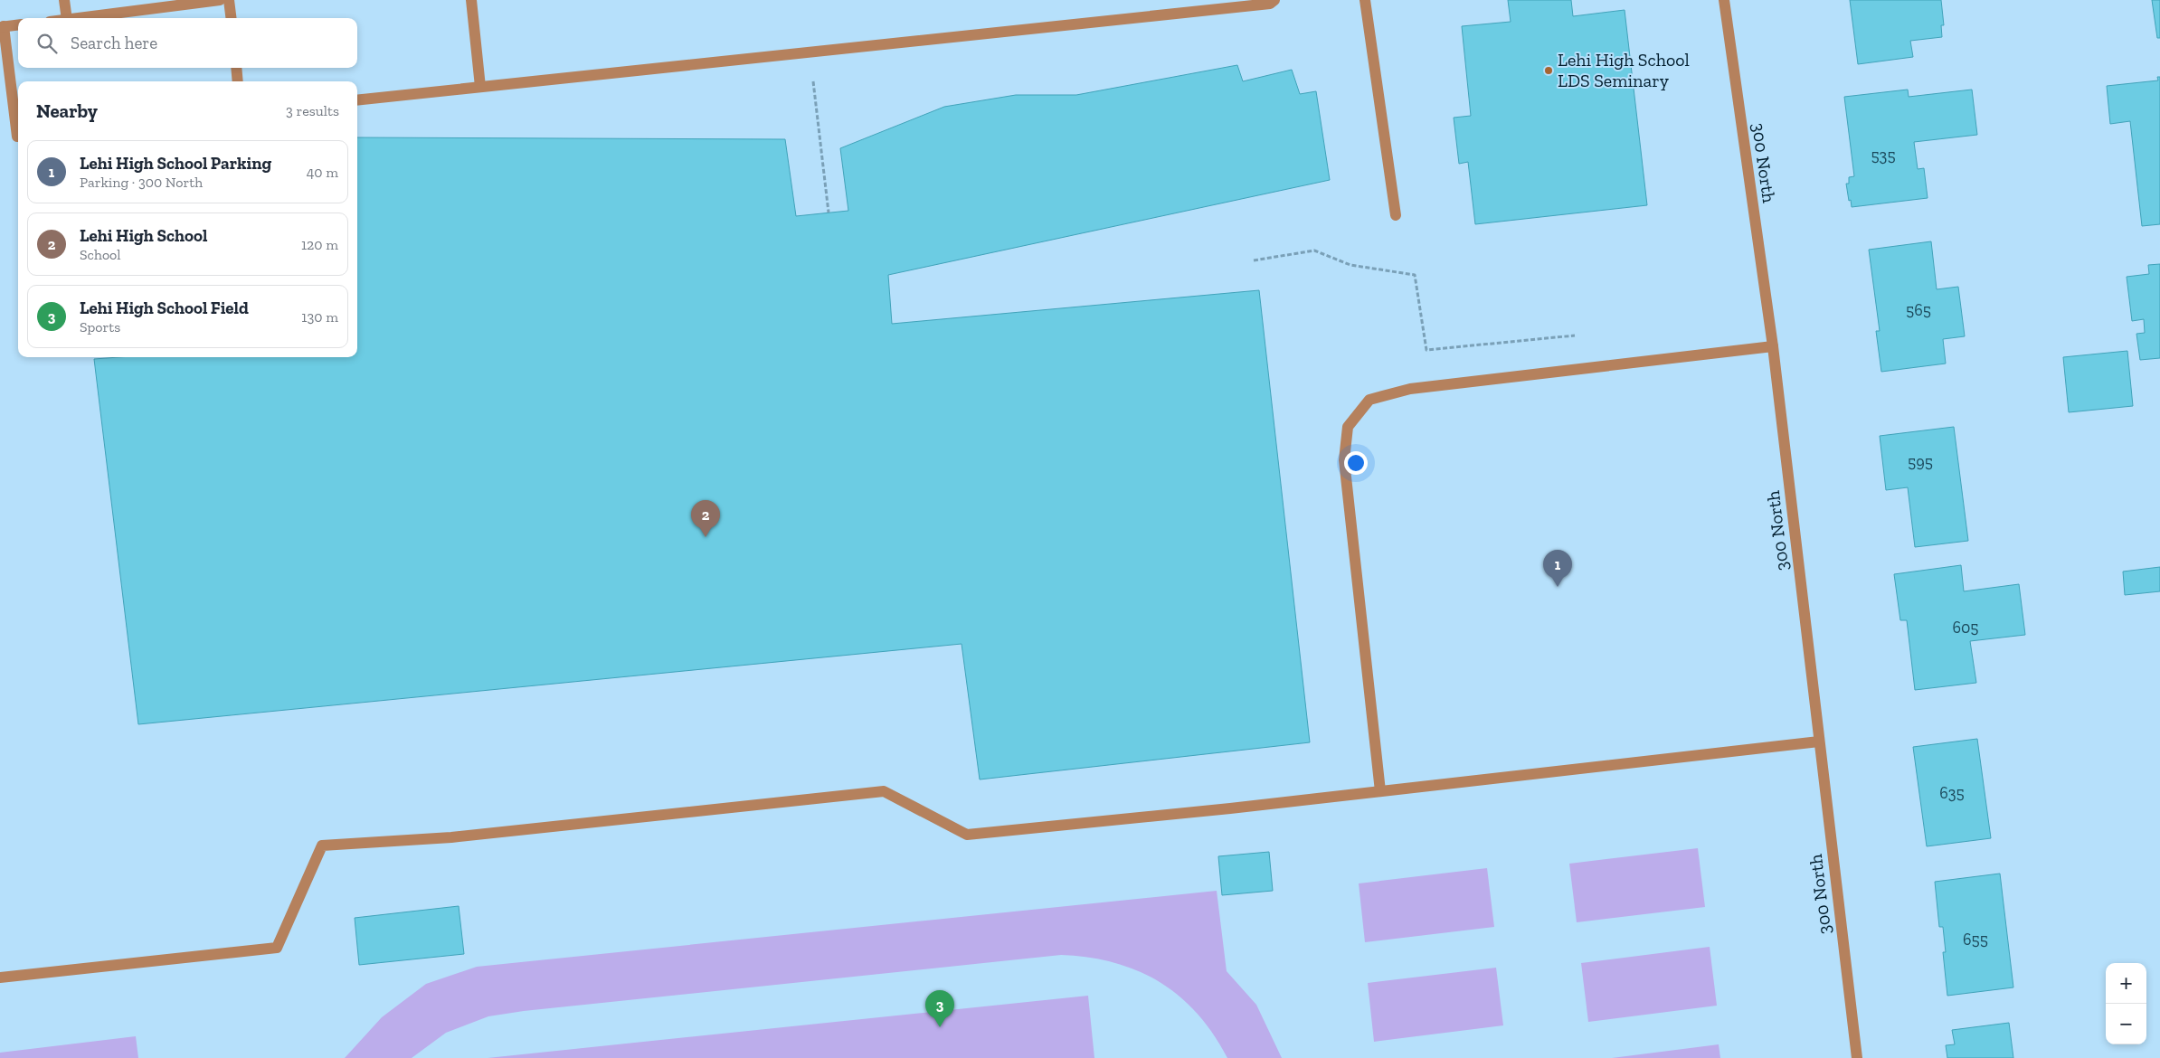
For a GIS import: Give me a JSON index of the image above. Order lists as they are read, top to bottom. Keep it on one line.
{"streets":{"street":["300 North"]},"places":["Lehi High School LDS Seminary"],"house_numbers":["535","565","595","605","635","655"],"page":{"search":"Search here","heading":["Nearby","3 results"],"list":[{"mark":"1","name":"Lehi High School Parking","note":"Parking · 300 North","value":"40 m"},{"mark":"2","name":"Lehi High School","note":"School","value":"120 m"},{"mark":"3","name":"Lehi High School Field","note":"Sports","value":"130 m"}],"pins":["2","1","3"],"map_buttons":["+","−"]}}
